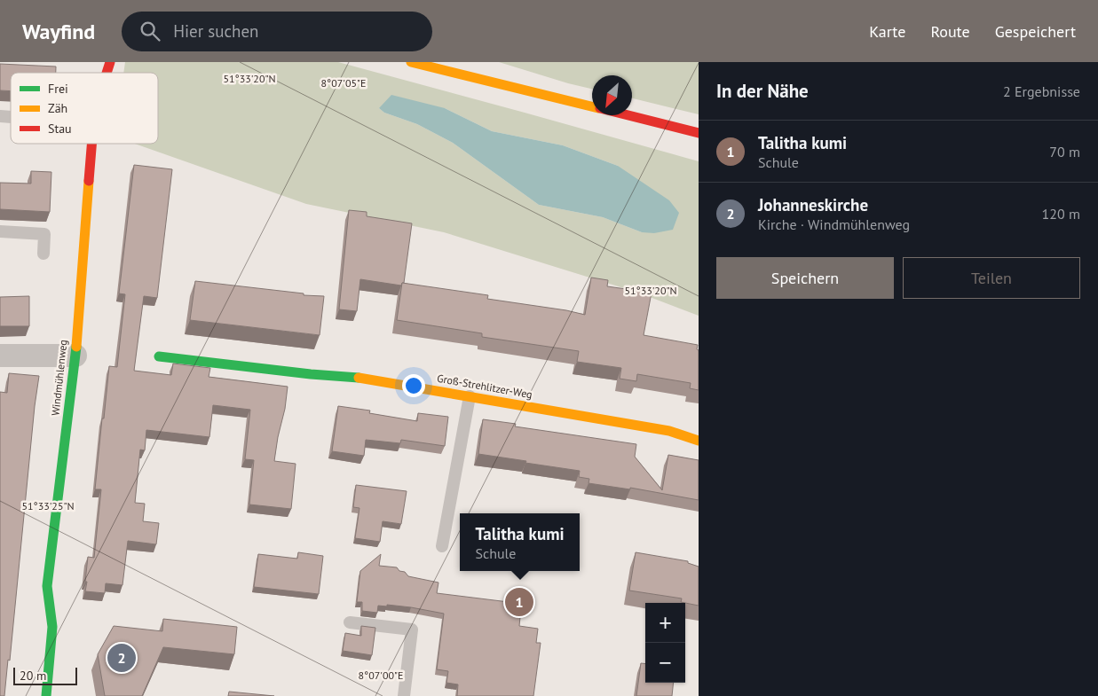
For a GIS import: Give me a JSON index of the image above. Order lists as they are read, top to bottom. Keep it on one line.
{"streets":{"street":["Windmühlenweg","Groß-Strehlitzer-Weg"]},"legend":["Frei","Zäh","Stau"],"scale_bar":"20 m","north":"bottom left","page":{"header":"Wayfind","search":"Hier suchen","nav":["Karte","Route","Gespeichert"],"heading":["In der Nähe","2 Ergebnisse"],"list":[{"mark":"1","name":"Talitha kumi","note":"Schule","value":"70 m"},{"mark":"2","name":"Johanneskirche","note":"Kirche · Windmühlenweg","value":"120 m"}],"buttons":["Speichern","Teilen"],"popup":["Talitha kumi","Schule"],"pins":["1","2"],"map_buttons":["+","−"],"scale":"20 m"},"coordinates":["51°33'20\"N","8°07'05\"E","51°33'25\"N","8°07'00\"E"]}
